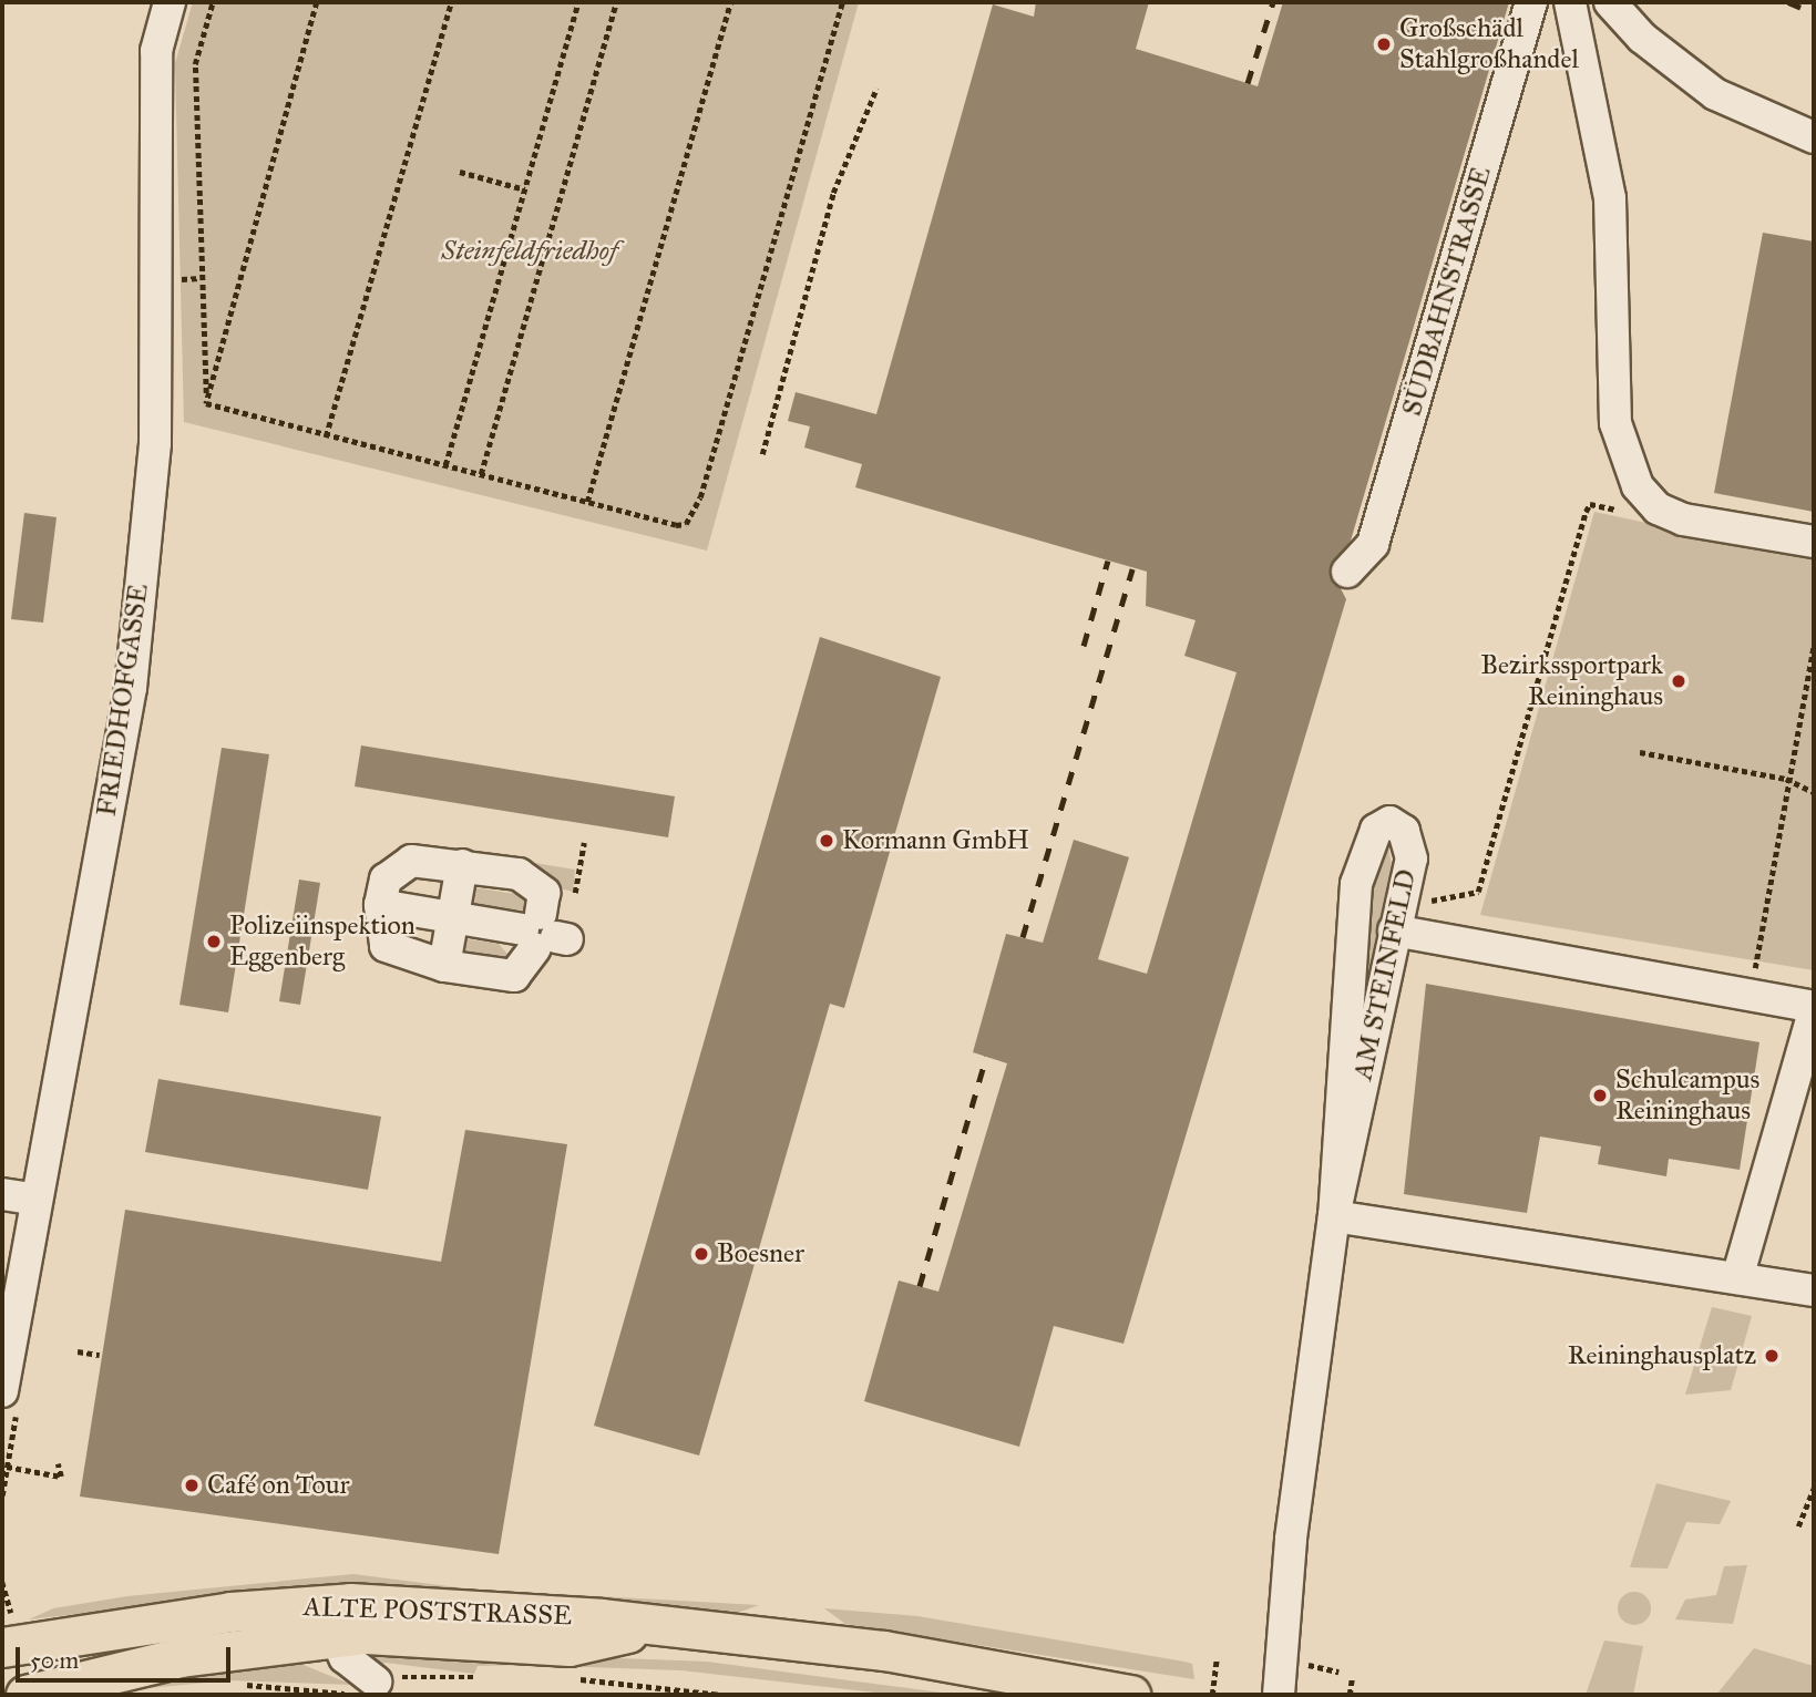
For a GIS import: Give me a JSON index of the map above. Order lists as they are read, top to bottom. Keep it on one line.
{"streets":{"main road":["ALTE POSTSTRASSE"],"street":["SÜDBAHNSTRASSE","FRIEDHOFGASSE","AM STEINFELD"]},"parks":["Steinfeldfriedhof"],"places":["Großschädl Stahlgroßhandel","Bezirkssportpark Reininghaus","Kormann GmbH","Polizeiinspektion Eggenberg","Schulcampus Reininghaus","Boesner","Reininghausplatz","Café on Tour"],"scale_bar":"50 m"}
